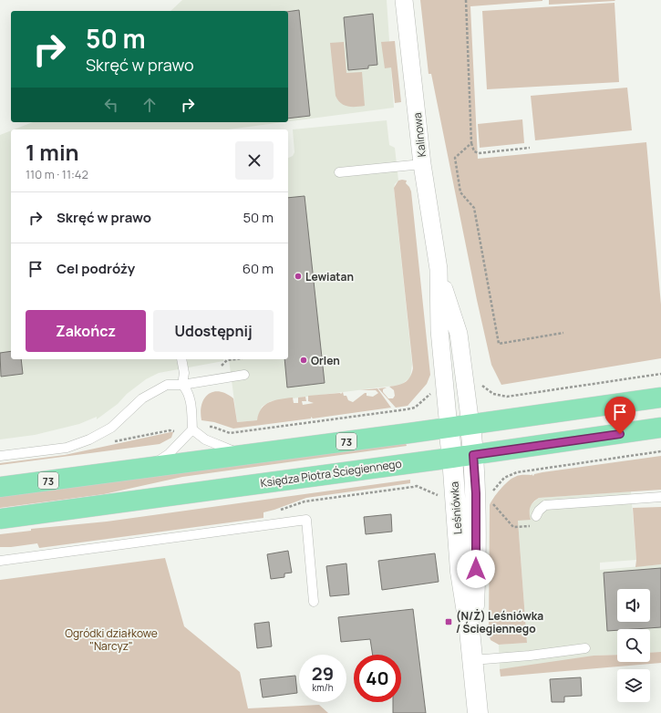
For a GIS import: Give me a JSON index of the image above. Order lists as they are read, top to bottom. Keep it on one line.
{"streets":{"main road":["73","Księdza Piotra Ściegiennego"],"street":["Kalinowa","Leśniówka"]},"crossings":[["Kalinowa","73"],["Kalinowa","Księdza Piotra Ściegiennego"],["Kalinowa","Leśniówka"],["73","Leśniówka"],["Księdza Piotra Ściegiennego","Leśniówka"]],"parks":["Ogródki działkowe \"Narcyz\""],"places":{"other":["Lewiatan","Orlen"],"transit":["(N/Ż) Leśniówka / Ściegiennego"]},"page":{"turn":["50 m","Skręć w prawo"],"heading":["1 min","110 m · 11:42"],"list":[{"name":"Skręć w prawo","value":"50 m"},{"name":"Cel podróży","value":"60 m"}],"buttons":["Zakończ","Udostępnij"],"speed":"29 km/h","limit":"40"}}
